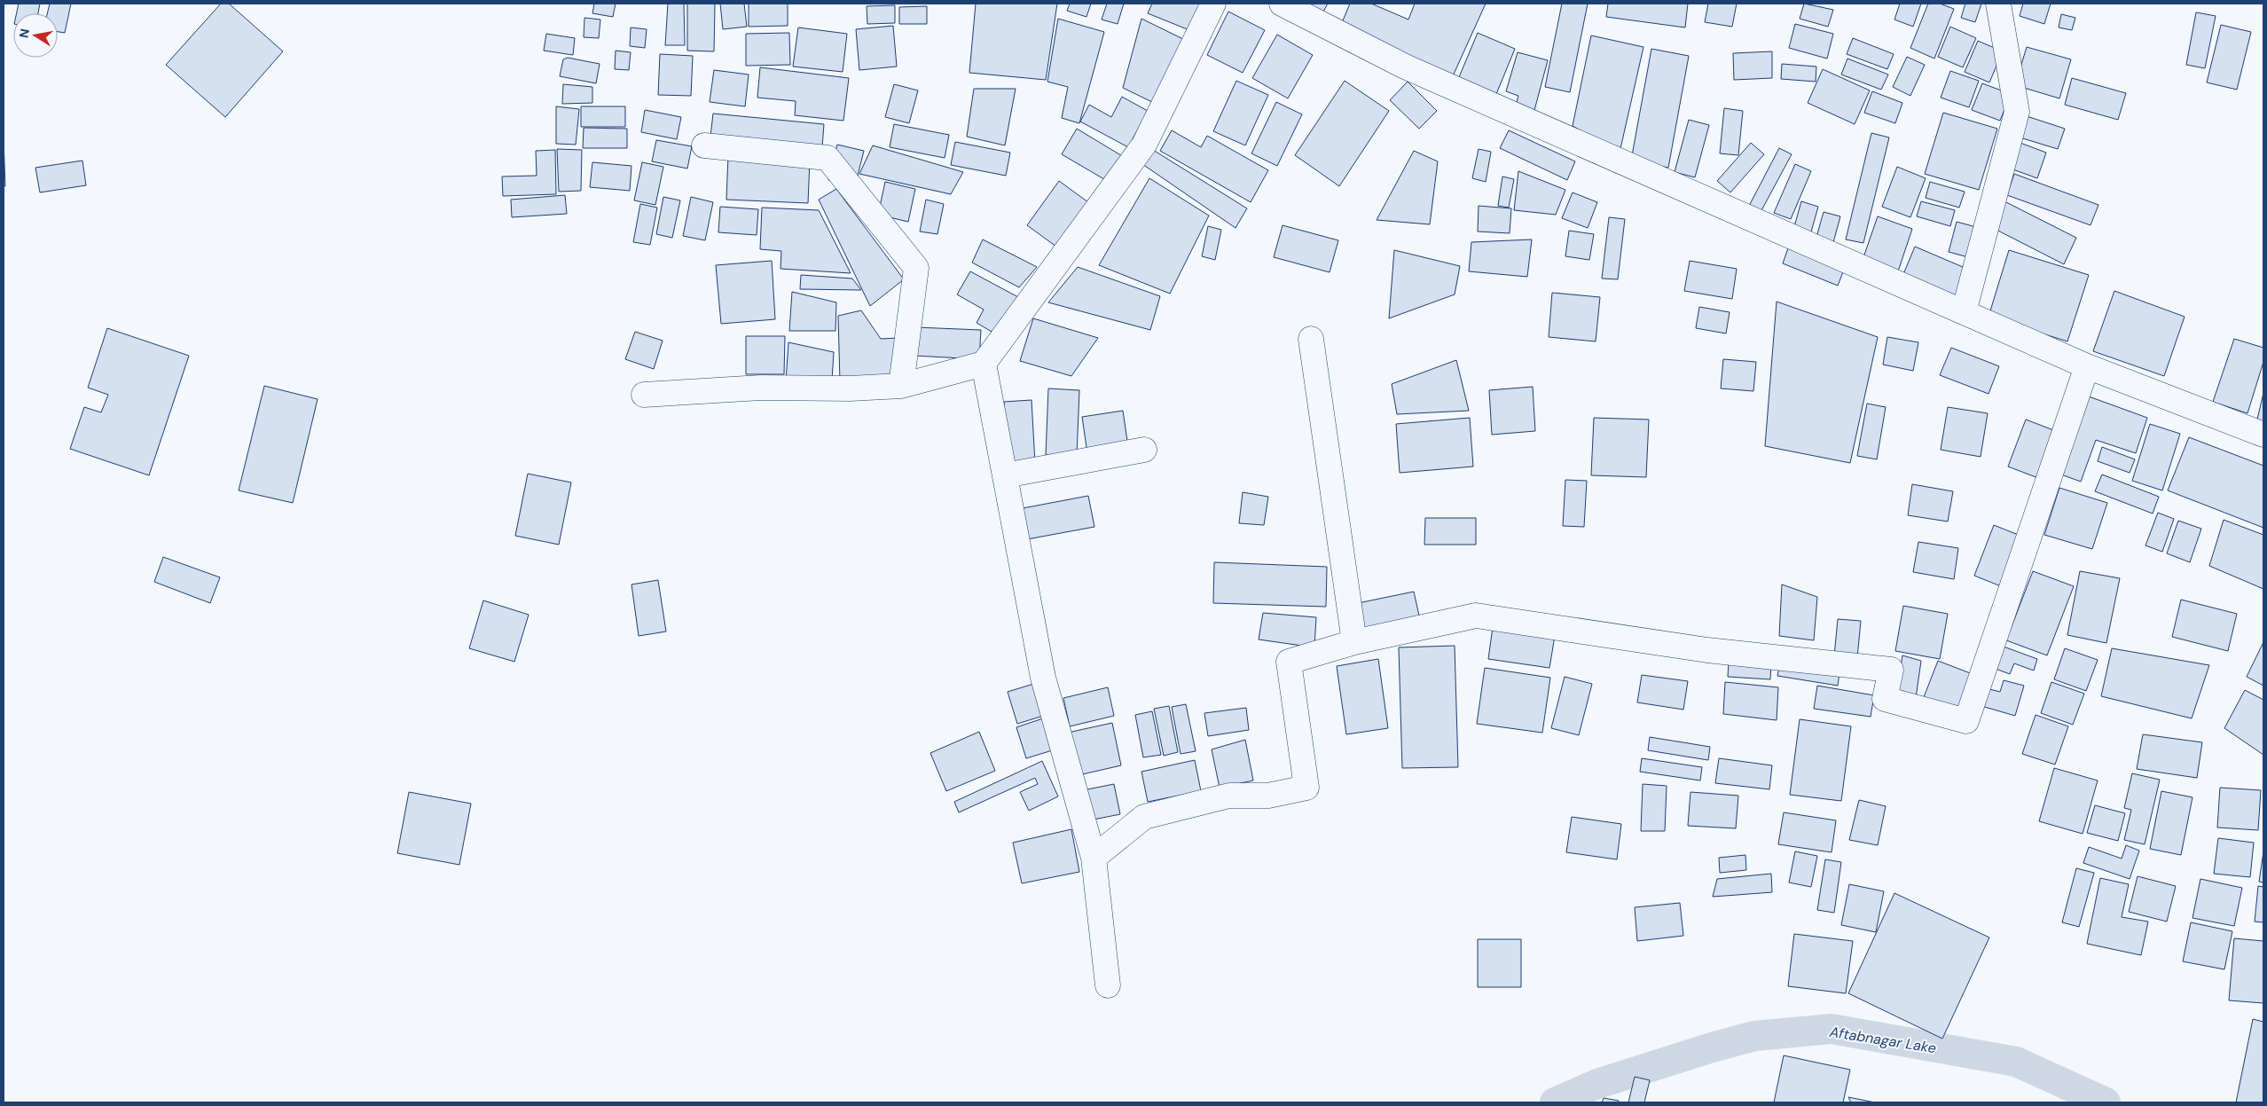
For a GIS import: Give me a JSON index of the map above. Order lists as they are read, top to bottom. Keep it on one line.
{"water":["Aftabnagar Lake"],"north":"left"}
